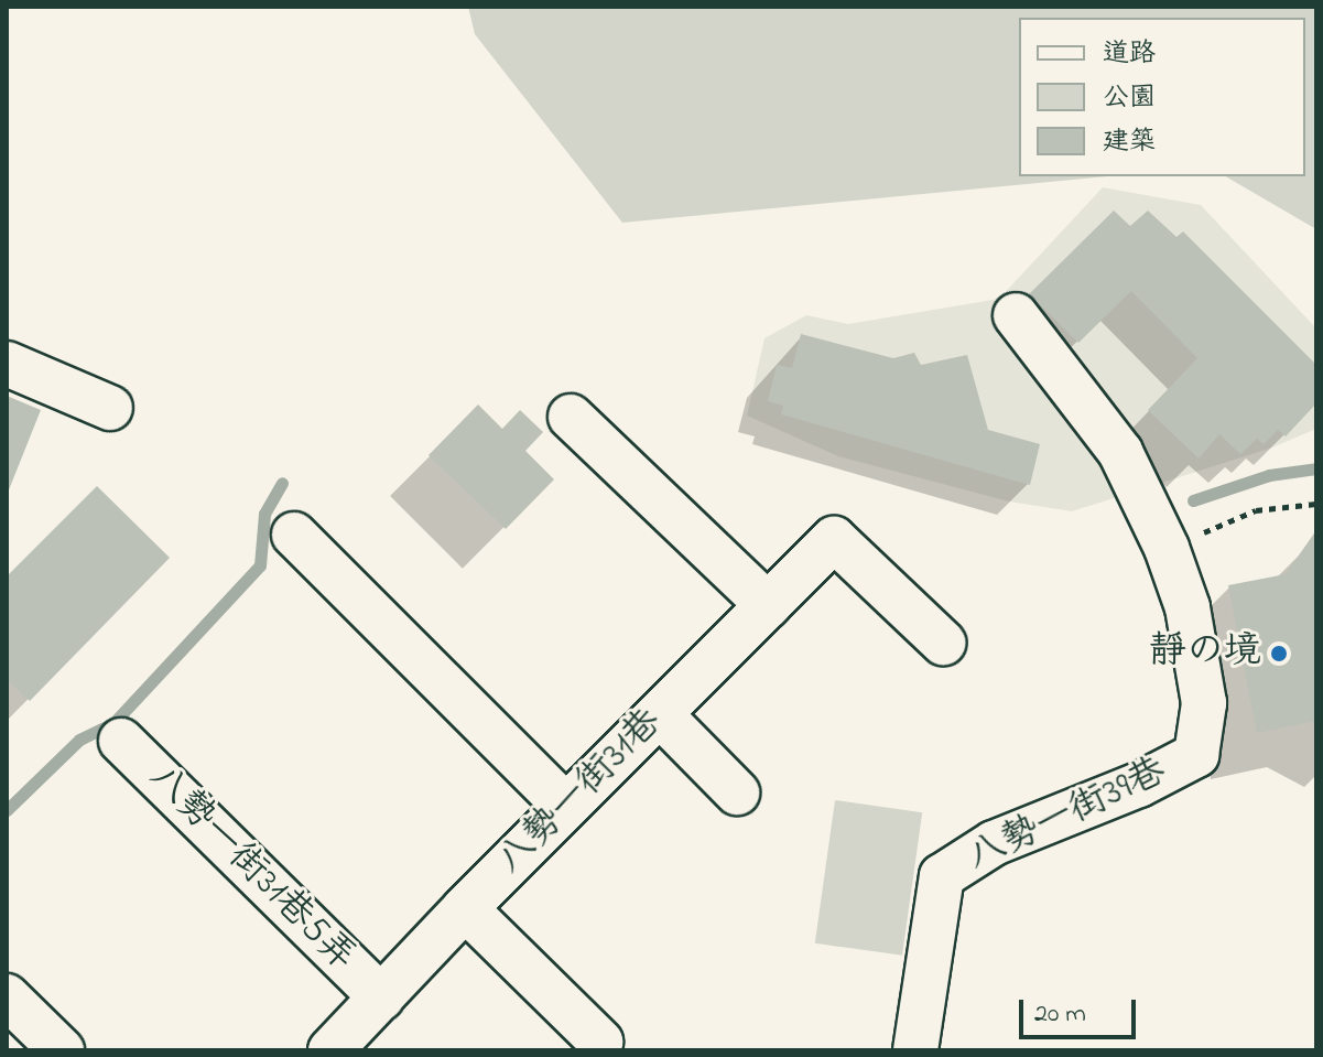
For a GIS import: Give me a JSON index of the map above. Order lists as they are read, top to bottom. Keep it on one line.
{"streets":{"street":["八勢一街31巷","八勢一街39巷","八勢一街31巷5弄"]},"crossings":[["八勢一街31巷","八勢一街31巷5弄"]],"places":["靜の境"],"legend":["道路","公園","建築"],"scale_bar":"20 m"}
